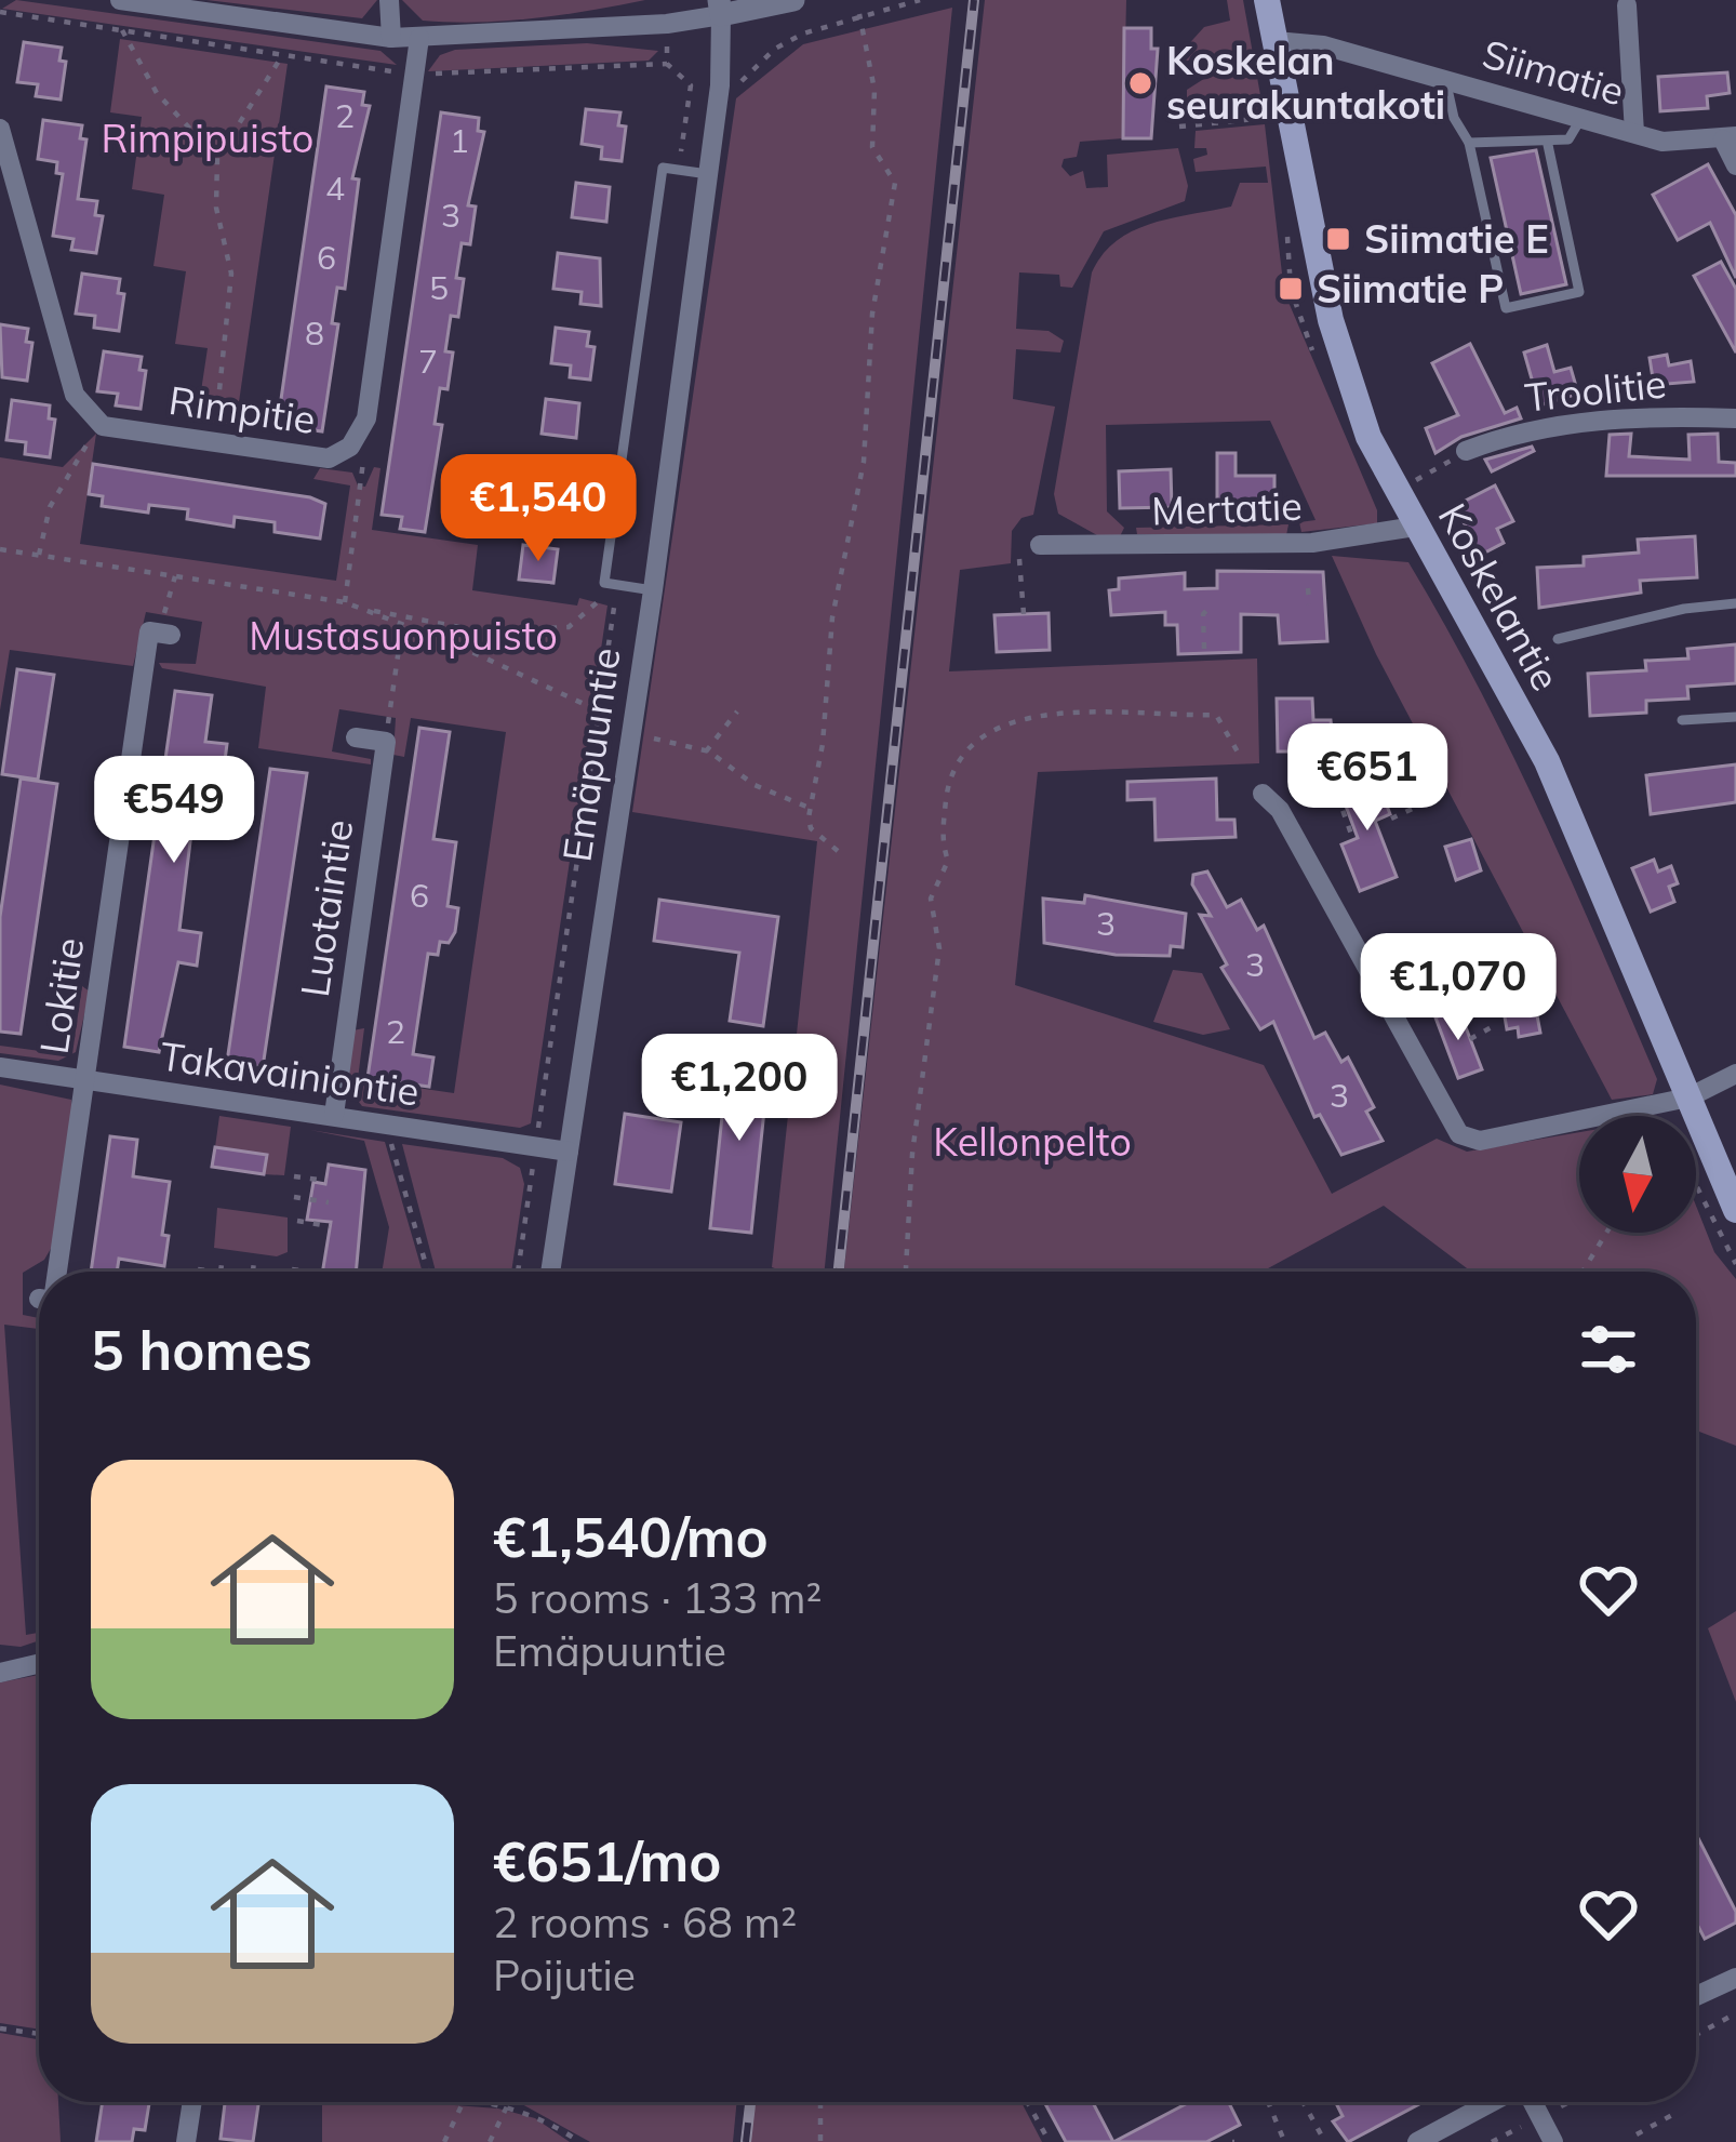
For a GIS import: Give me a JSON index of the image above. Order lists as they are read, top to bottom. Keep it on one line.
{"streets":{"main road":["Koskelantie"],"street":["Siimatie","Troolitie","Rimpitie","Mertatie","Emäpuuntie","Luotaintie","Lokitie","Takavainiontie"]},"crossings":[["Siimatie","Koskelantie"],["Mertatie","Koskelantie"],["Emäpuuntie","Takavainiontie"],["Luotaintie","Takavainiontie"],["Lokitie","Takavainiontie"]],"parks":["Rimpipuisto","Mustasuonpuisto","Kellonpelto"],"places":{"other":["Koskelan seurakuntakoti"],"transit":["Siimatie E","Siimatie P"]},"house_numbers":["2","1","4","3","6","5","8","7","6","3","3","2","3"],"north":"bottom","page":{"price":["€1,540","€651","€549","€1,070","€1,200"],"heading":"5 homes","list":[{"name":"€1,540/mo","note":"5 rooms · 133 m² · Emäpuuntie"},{"name":"€651/mo","note":"2 rooms · 68 m² · Poijutie"}]}}
